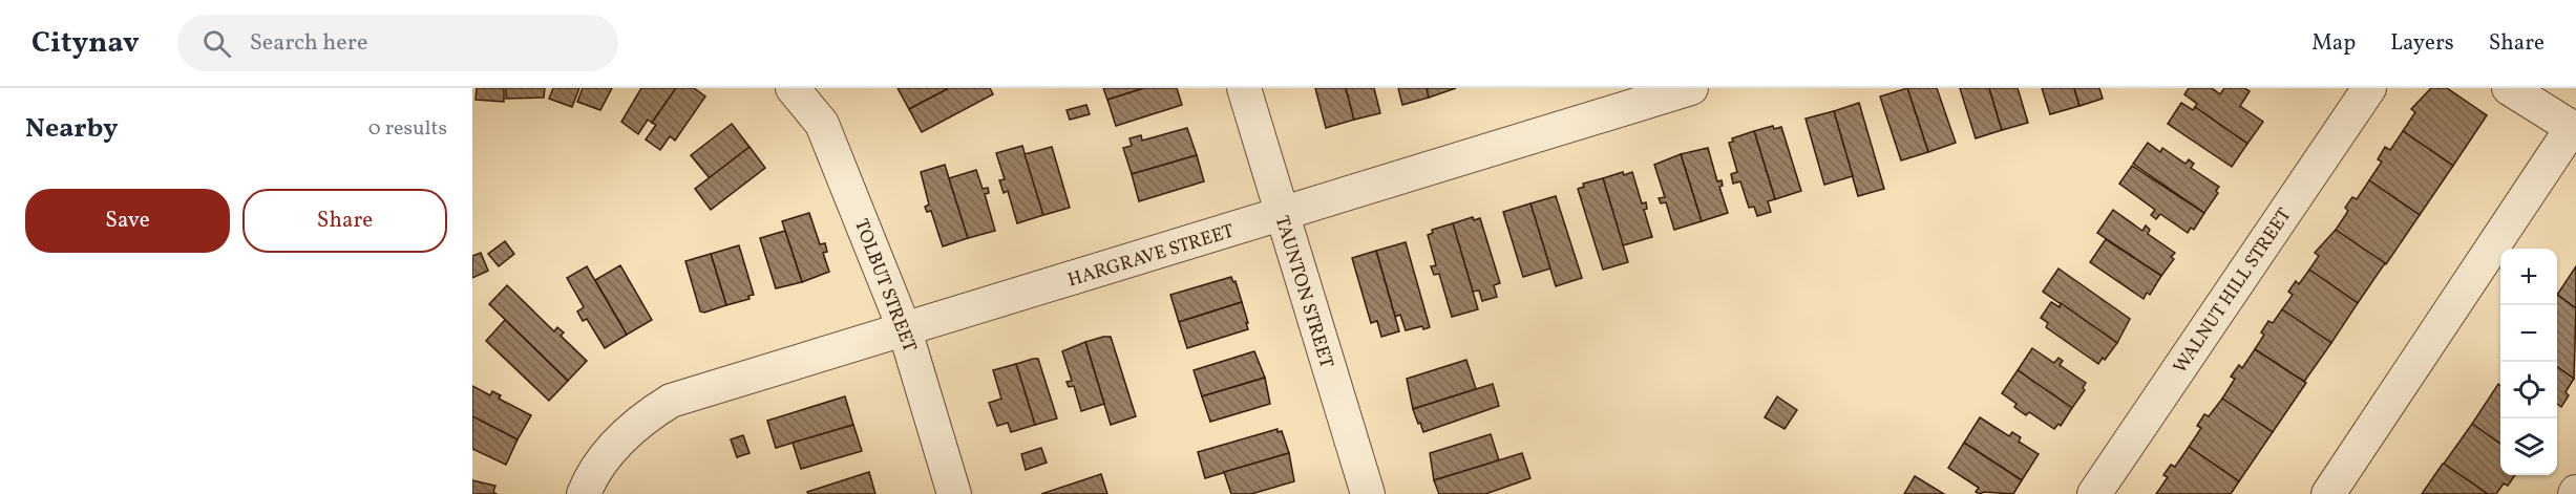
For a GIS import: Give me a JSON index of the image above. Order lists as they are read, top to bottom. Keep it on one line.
{"streets":{"street":["HARGRAVE STREET","TOLBUT STREET","WALNUT HILL STREET","TAUNTON STREET"]},"crossings":[["HARGRAVE STREET","TOLBUT STREET"],["HARGRAVE STREET","TAUNTON STREET"]],"page":{"header":"Citynav","search":"Search here","nav":["Map","Layers","Share"],"heading":["Nearby","0 results"],"buttons":["Save","Share"],"map_buttons":["+","−"]}}
